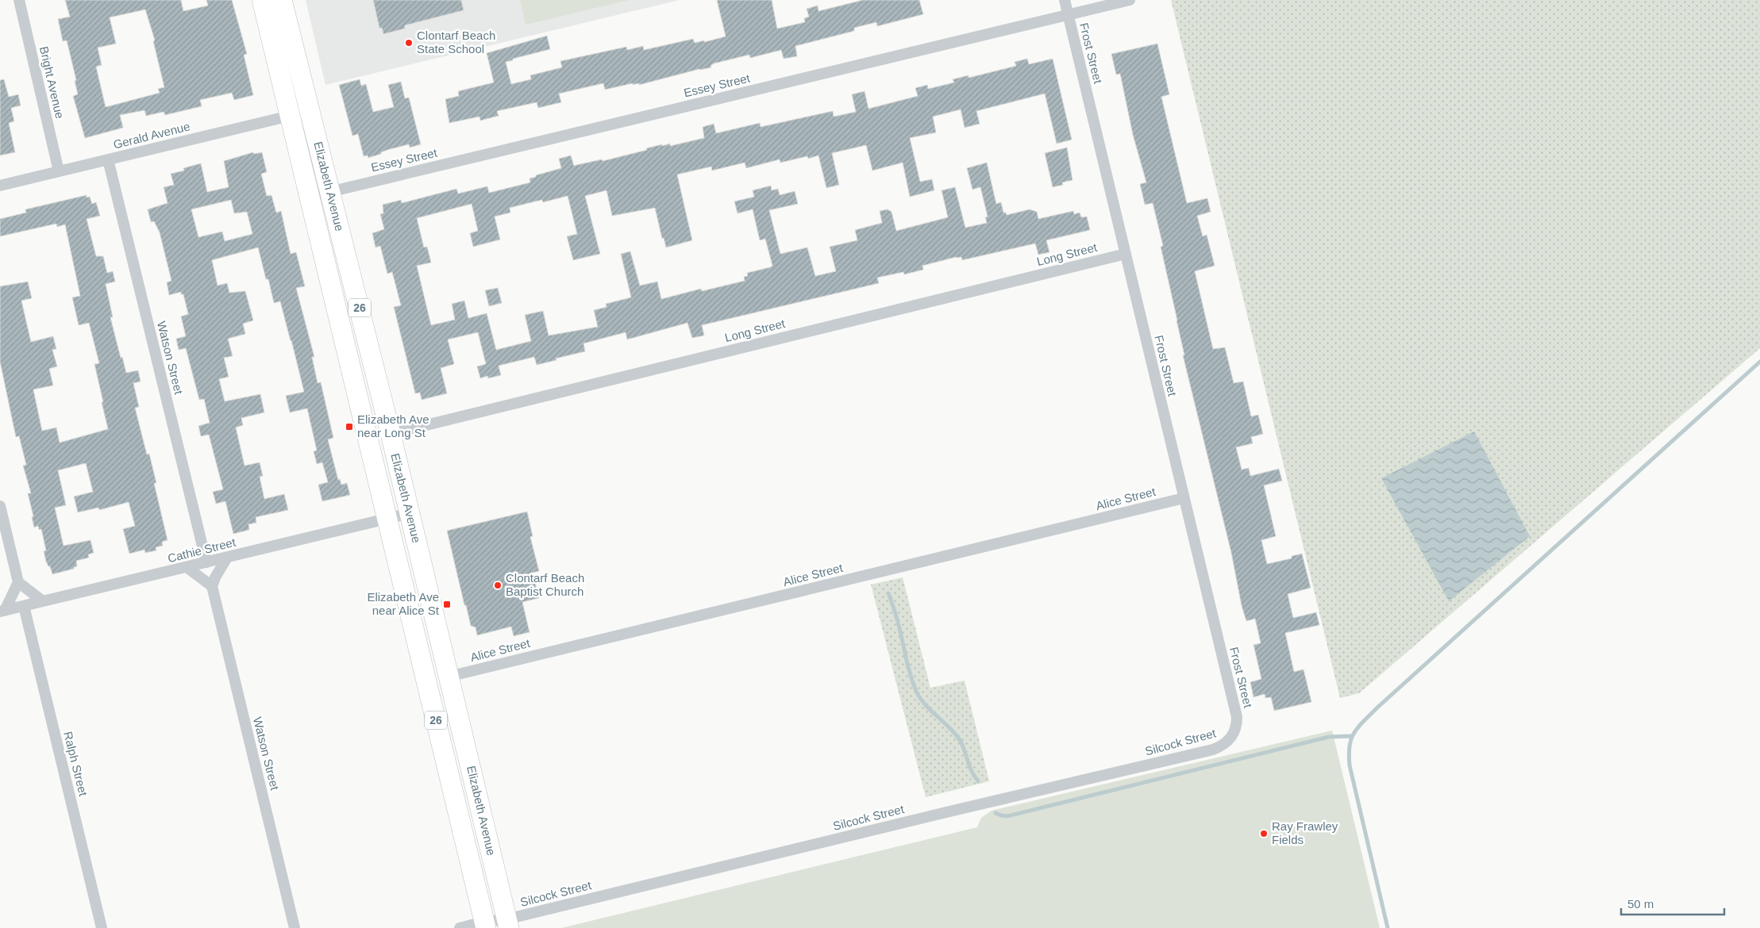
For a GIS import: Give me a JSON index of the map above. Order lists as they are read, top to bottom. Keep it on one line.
{"streets":{"highway":["Elizabeth Avenue","26"],"street":["Frost Street","Bright Avenue","Essey Street","Gerald Avenue","Long Street","Watson Street","Alice Street","Cathie Street","Silcock Street","Ralph Street"]},"crossings":[["Frost Street","Essey Street"],["Frost Street","Long Street"],["Frost Street","Alice Street"],["Frost Street","Silcock Street"],["Bright Avenue","Gerald Avenue"],["Essey Street","Elizabeth Avenue"],["Gerald Avenue","Elizabeth Avenue"],["Gerald Avenue","Watson Street"],["Elizabeth Avenue","Long Street"],["Elizabeth Avenue","Alice Street"],["Elizabeth Avenue","Cathie Street"],["Elizabeth Avenue","Silcock Street"],["Watson Street","Cathie Street"],["Cathie Street","Ralph Street"]],"places":{"other":["Clontarf Beach State School","Clontarf Beach Baptist Church","Ray Frawley Fields"],"transit":["Elizabeth Ave near Long St","Elizabeth Ave near Alice St"]},"scale_bar":"50 m"}
